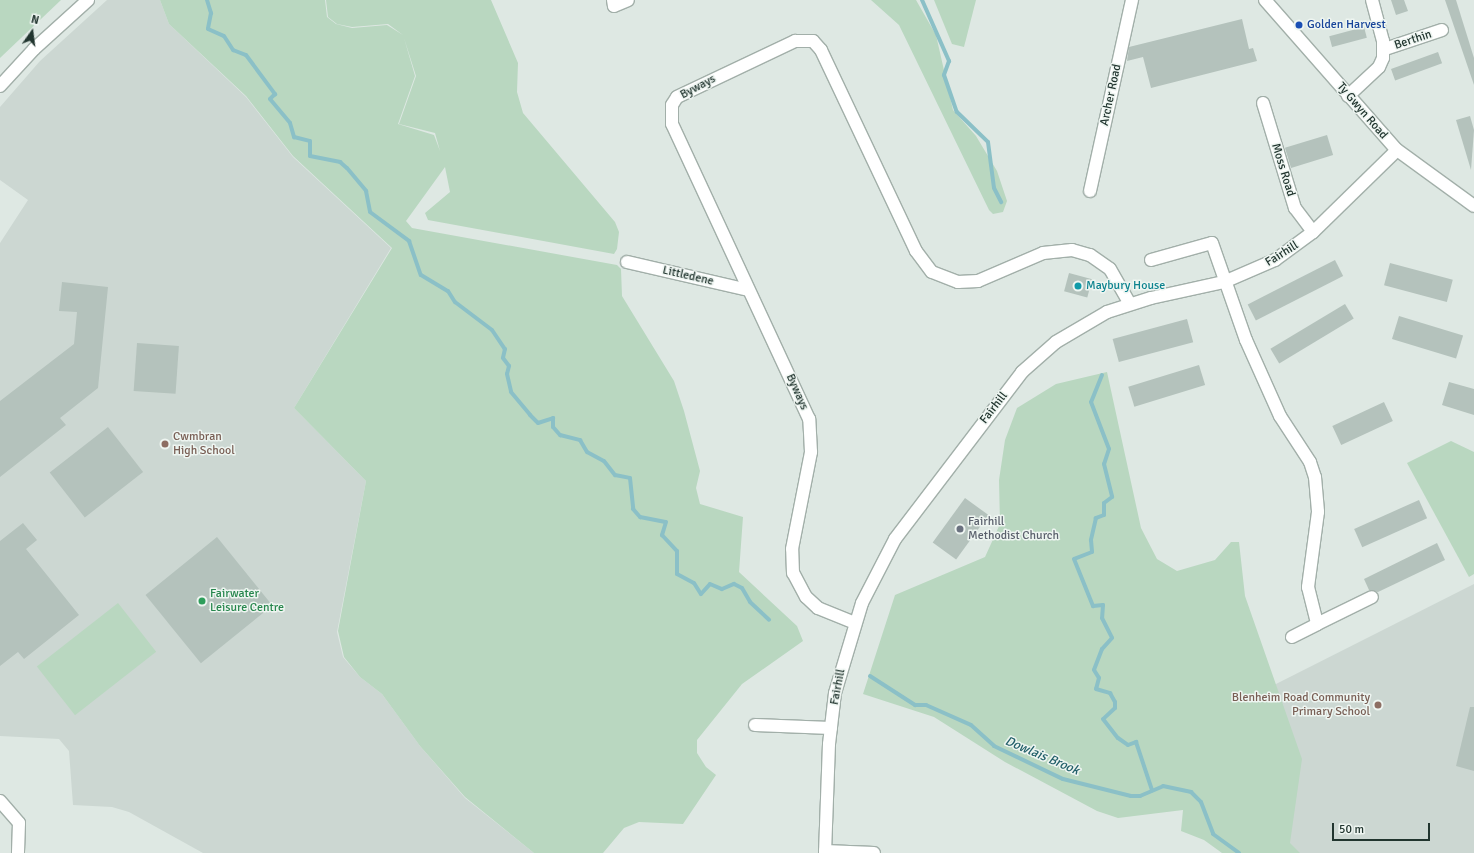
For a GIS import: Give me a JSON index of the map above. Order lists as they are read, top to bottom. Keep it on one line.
{"streets":{"street":["Berthin","Byways","Archer Road","Ty Gwyn Road","Moss Road","Fairhill","Littledene"]},"crossings":[["Berthin","Ty Gwyn Road"],["Byways","Fairhill"],["Byways","Littledene"],["Ty Gwyn Road","Fairhill"],["Moss Road","Fairhill"]],"water":["Dowlais Brook"],"places":["Golden Harvest","Maybury House","Cwmbran High School","Fairhill Methodist Church","Fairwater Leisure Centre","Blenheim Road Community Primary School"],"scale_bar":"50 m","north":"top"}
